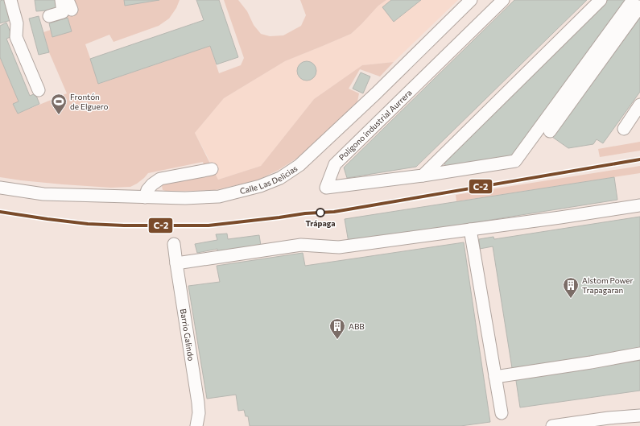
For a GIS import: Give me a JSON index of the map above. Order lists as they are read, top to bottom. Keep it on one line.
{"streets":{"street":["Poligono industrial Aurrera","Calle Las Delicias","Barrio Galindo"]},"places":{"sports":["Frontón de Elguero"],"other":["Trápaga"],"building":["Alstom Power Trapagaran","ABB"]},"lines":["transit line C-2"]}
